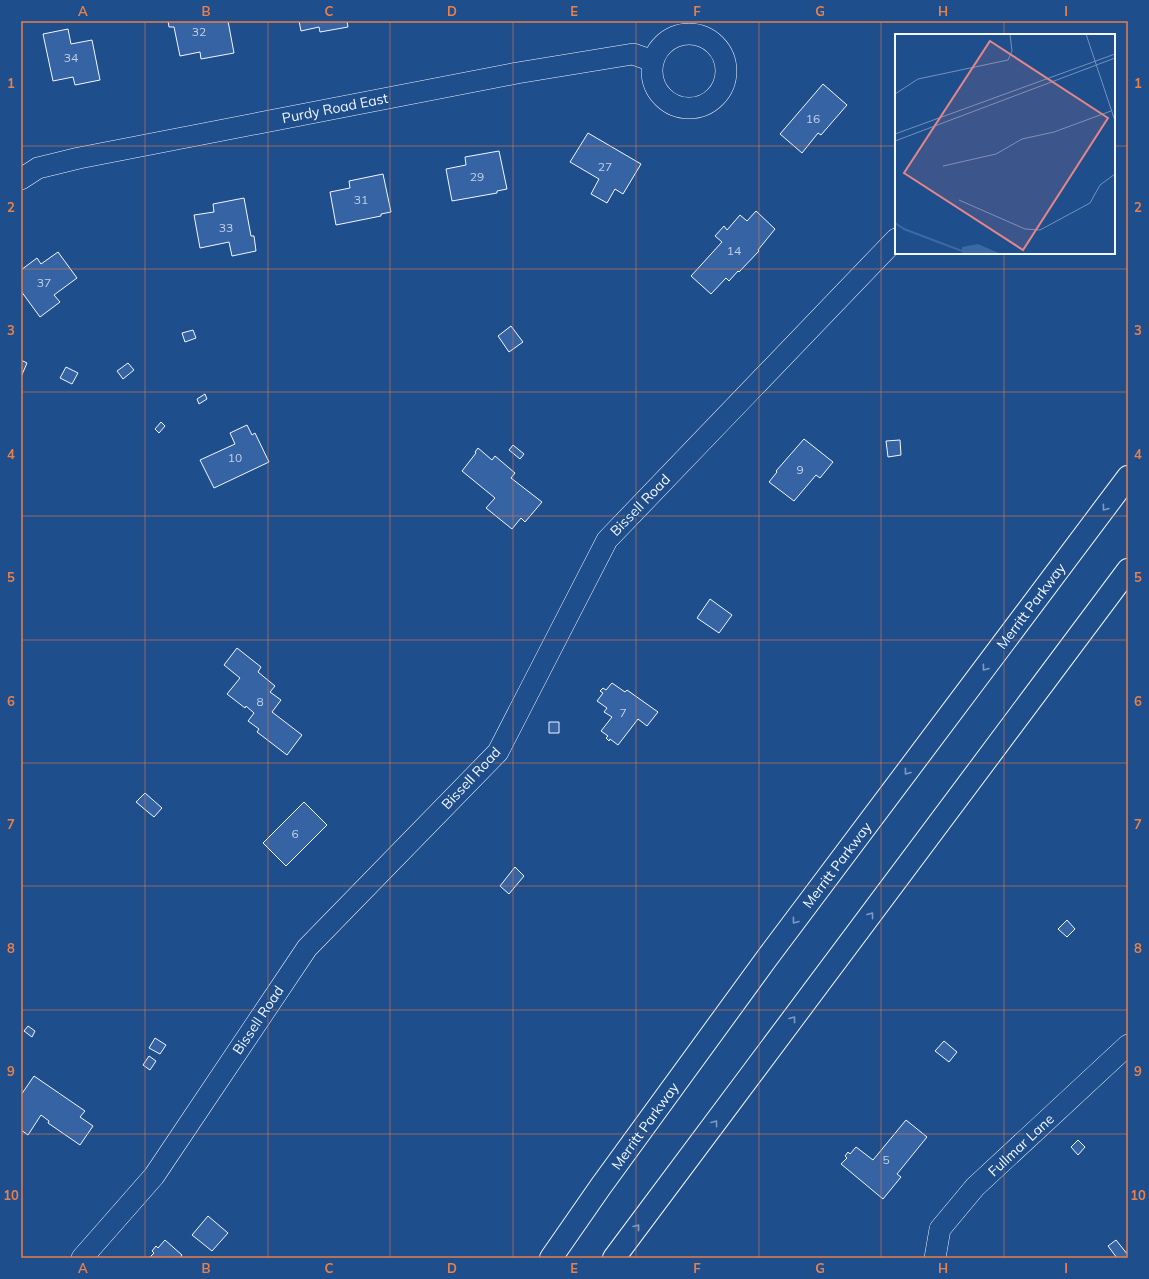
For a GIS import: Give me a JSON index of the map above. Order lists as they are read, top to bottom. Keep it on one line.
{"streets":{"highway":["Merritt Parkway"],"street":["Purdy Road East","Bissell Road","Fullmar Lane"]},"house_numbers":["32","34","16","27","29","31","33","14","37","10","9","8","7","6","5"],"grid":{"columns":["A","B","C","D","E","F","G","H","I"],"rows":["1","2","3","4","5","6","7","8","9","10"]}}
